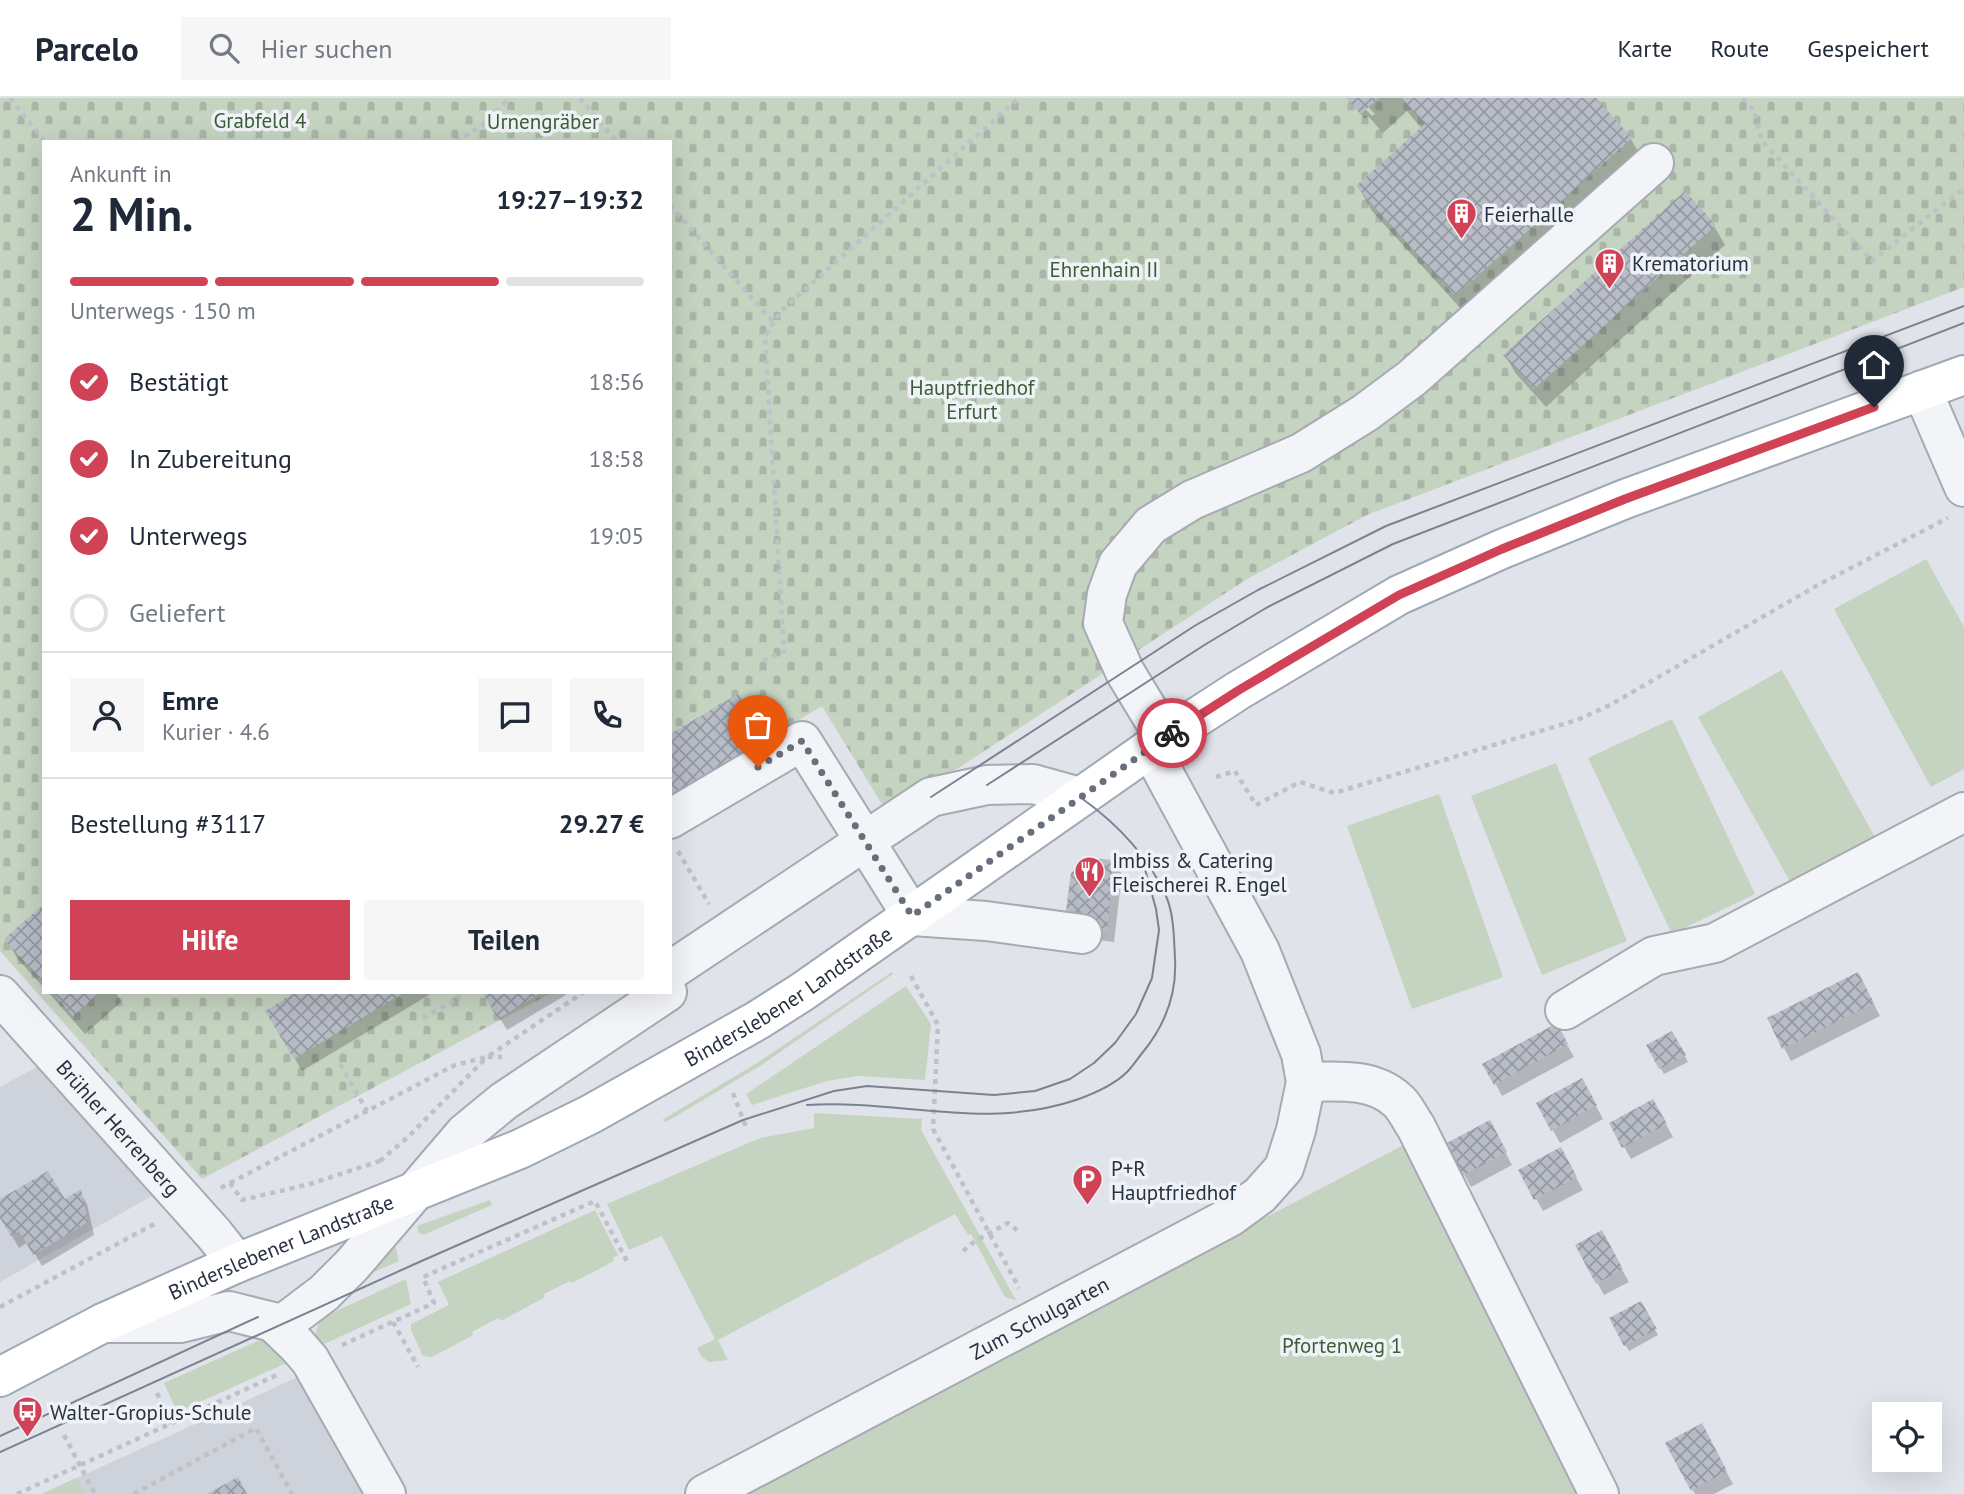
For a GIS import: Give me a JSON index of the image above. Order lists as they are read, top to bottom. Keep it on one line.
{"streets":{"main road":["Binderslebener Landstraße"],"street":["Brühler Herrenberg","Zum Schulgarten"]},"crossings":[["Binderslebener Landstraße","Brühler Herrenberg"],["Binderslebener Landstraße","Zum Schulgarten"]],"parks":["Grabfeld 4","Urnengräber","Ehrenhain II","Hauptfriedhof Erfurt","Pfortenweg 1"],"places":{"building":["Feierhalle","Krematorium"],"restaurant":["Imbiss & Catering Fleischerei R. Engel"],"parking":["P+R Hauptfriedhof"],"bus stop":["Walter-Gropius-Schule"]},"page":{"header":"Parcelo","search":"Hier suchen","nav":["Karte","Route","Gespeichert"],"heading":["2 Min.","Ankunft in","19:27–19:32"],"panel":["Emre","Kurier · 4.6","Bestellung #3117","29.27 €"],"bar":"Unterwegs · 150 m","list":[["Bestätigt","18:56"],["In Zubereitung","18:58"],["Unterwegs","19:05"],"Geliefert"],"buttons":["Hilfe","Teilen"]}}
